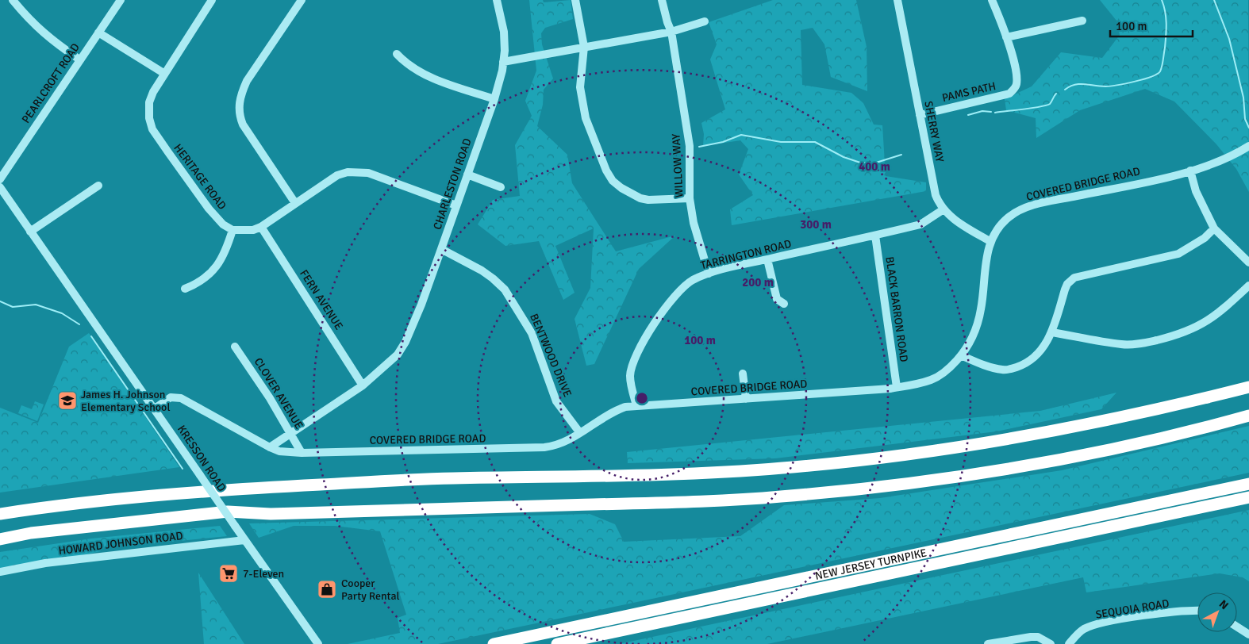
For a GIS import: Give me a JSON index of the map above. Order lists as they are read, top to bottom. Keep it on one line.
{"streets":{"highway":["NEW JERSEY TURNPIKE"],"street":["PEARLCROFT ROAD","PAMS PATH","SHERRY WAY","WILLOW WAY","HERITAGE ROAD","CHARLESTON ROAD","COVERED BRIDGE ROAD","TARRINGTON ROAD","FERN AVENUE","BLACK BARRON ROAD","BENTWOOD DRIVE","CLOVER AVENUE","KRESSON ROAD","HOWARD JOHNSON ROAD","SEQUOIA ROAD"]},"crossings":[["PAMS PATH","SHERRY WAY"],["SHERRY WAY","COVERED BRIDGE ROAD"],["SHERRY WAY","TARRINGTON ROAD"],["WILLOW WAY","TARRINGTON ROAD"],["CHARLESTON ROAD","COVERED BRIDGE ROAD"],["CHARLESTON ROAD","FERN AVENUE"],["CHARLESTON ROAD","BENTWOOD DRIVE"],["CHARLESTON ROAD","CLOVER AVENUE"],["COVERED BRIDGE ROAD","TARRINGTON ROAD"],["COVERED BRIDGE ROAD","BLACK BARRON ROAD"],["COVERED BRIDGE ROAD","BENTWOOD DRIVE"],["COVERED BRIDGE ROAD","CLOVER AVENUE"],["COVERED BRIDGE ROAD","KRESSON ROAD"],["TARRINGTON ROAD","BLACK BARRON ROAD"],["KRESSON ROAD","HOWARD JOHNSON ROAD"]],"places":{"school or university":["James H. Johnson Elementary School"],"supermarket":["7-Eleven"],"shop":["Cooper Party Rental"]},"scale_bar":"100 m","north":"top right","rings":["400 m","300 m","200 m","100 m"]}
